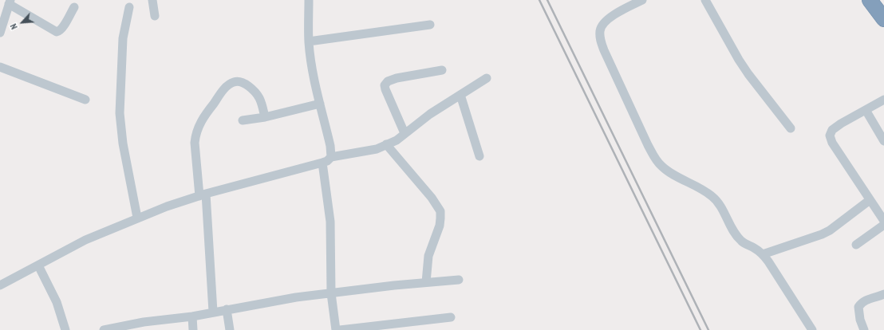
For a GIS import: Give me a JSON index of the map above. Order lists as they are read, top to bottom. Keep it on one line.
{"north":"bottom left"}
